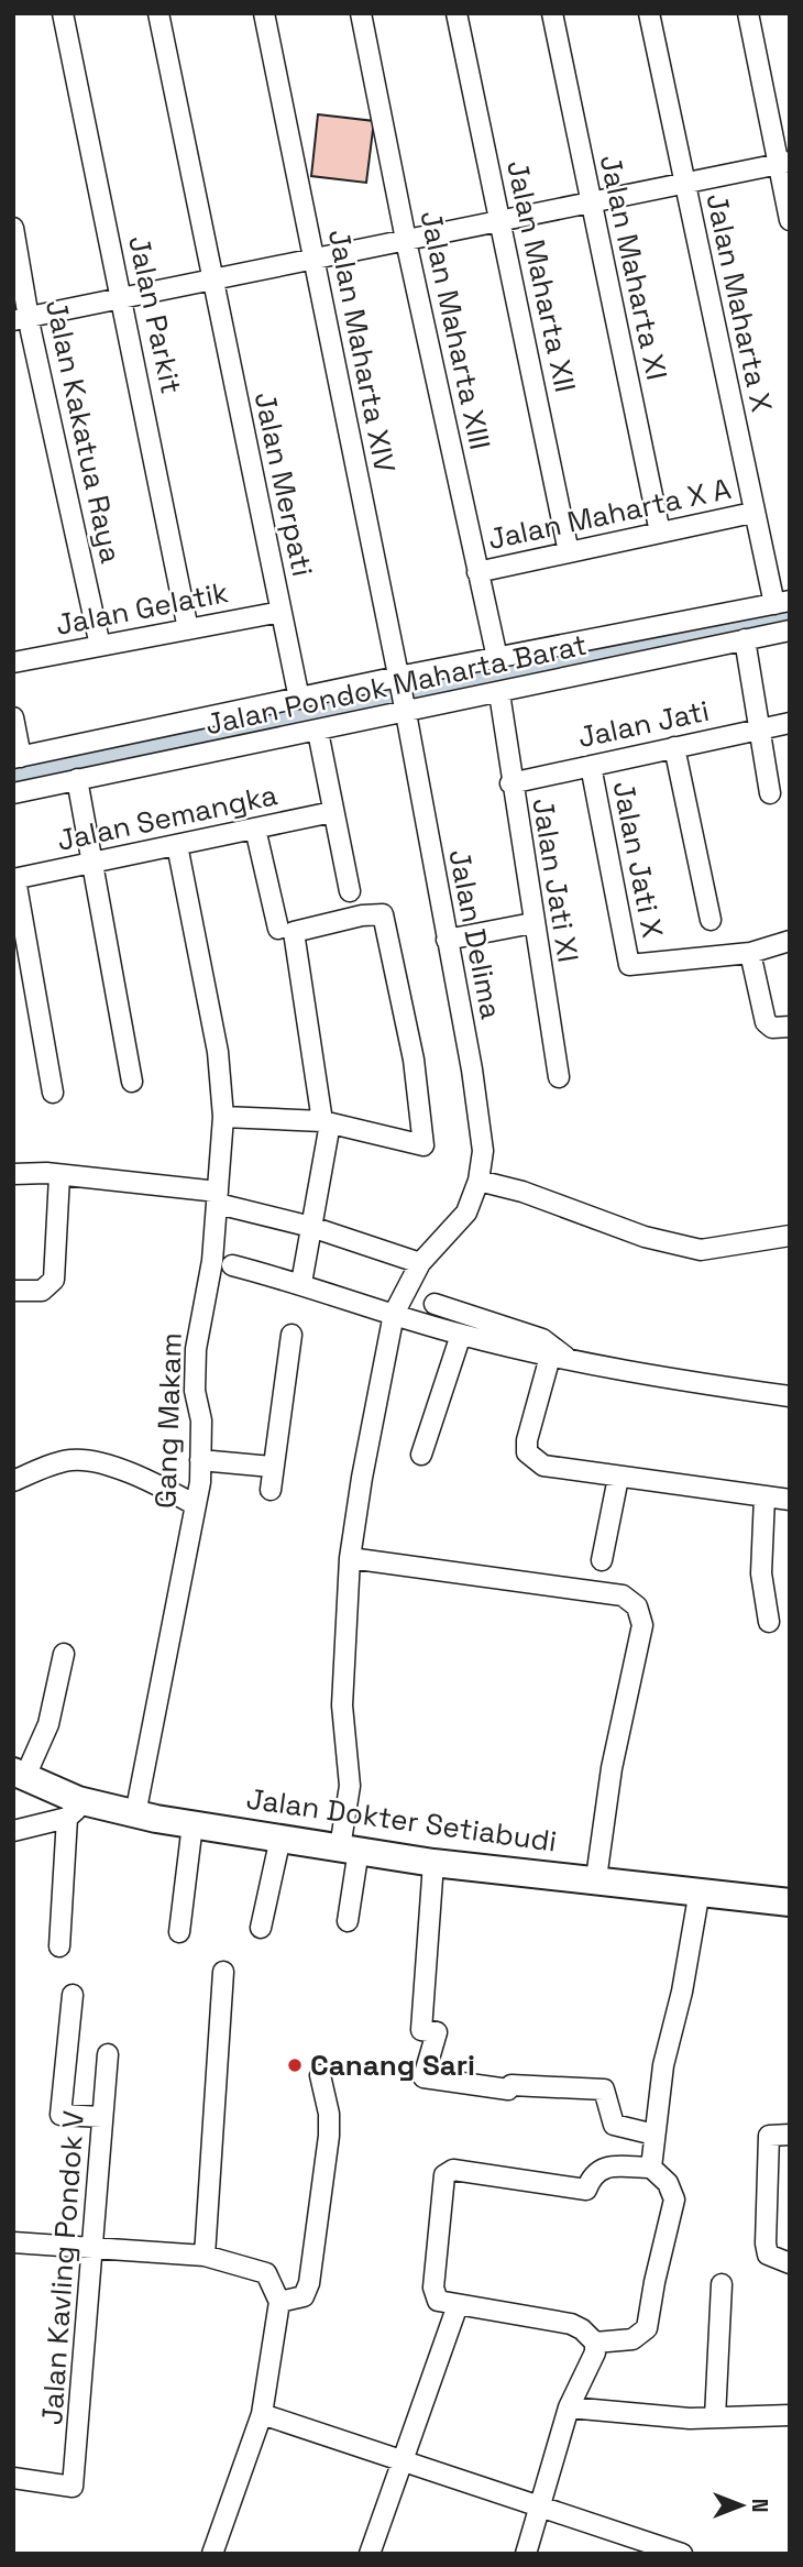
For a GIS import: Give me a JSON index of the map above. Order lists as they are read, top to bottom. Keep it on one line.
{"streets":{"street":["Jalan Maharta XI","Jalan Maharta XII","Jalan Maharta X","Jalan Parkit","Jalan Maharta XIII","Jalan Maharta XIV","Jalan Kakatua Raya","Jalan Merpati","Jalan Maharta X A","Jalan Gelatik","Jalan Pondok Maharta Barat","Jalan Jati","Jalan Semangka","Jalan Jati X","Jalan Jati XI","Jalan Delima","Gang Makam","Jalan Dokter Setiabudi","Jalan Kavling Pondok V"]},"crossings":[["Jalan Maharta XI","Jalan Maharta X A"],["Jalan Maharta XII","Jalan Maharta X A"],["Jalan Maharta X","Jalan Maharta X A"],["Jalan Maharta X","Jalan Pondok Maharta Barat"],["Jalan Parkit","Jalan Gelatik"],["Jalan Maharta XIII","Jalan Maharta X A"],["Jalan Maharta XIII","Jalan Pondok Maharta Barat"],["Jalan Maharta XIV","Jalan Pondok Maharta Barat"],["Jalan Maharta XIV","Jalan Delima"],["Jalan Kakatua Raya","Jalan Gelatik"],["Jalan Merpati","Jalan Gelatik"],["Jalan Merpati","Jalan Pondok Maharta Barat"],["Jalan Pondok Maharta Barat","Jalan Jati XI"],["Jalan Pondok Maharta Barat","Jalan Delima"],["Jalan Jati","Jalan Jati X"],["Jalan Jati","Jalan Jati XI"],["Jalan Semangka","Gang Makam"],["Jalan Delima","Jalan Dokter Setiabudi"],["Gang Makam","Jalan Dokter Setiabudi"]],"places":["Canang Sari"],"north":"right"}
